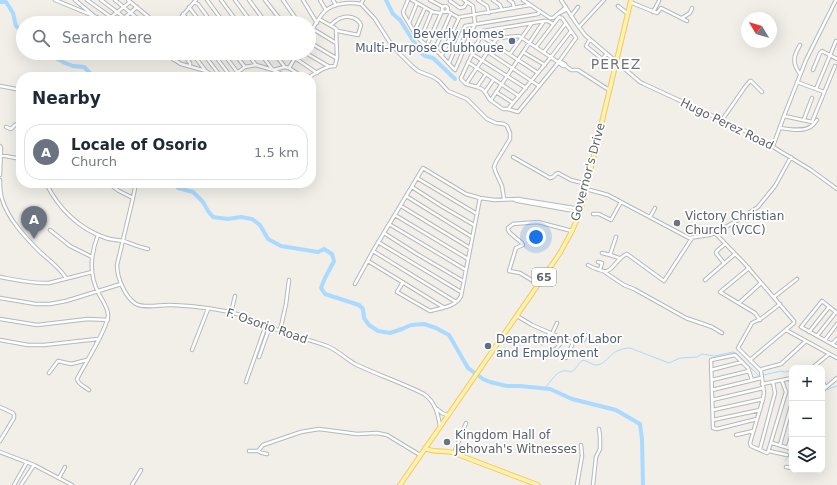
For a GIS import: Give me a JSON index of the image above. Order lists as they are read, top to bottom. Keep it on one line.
{"streets":{"main road":["Governor's Drive","65"],"street":["Hugo Perez Road","F. Osorio Road"]},"crossings":[["Hugo Perez Road","Governor's Drive"],["Governor's Drive","F. Osorio Road"]],"districts":["PEREZ"],"places":["Beverly Homes Multi-Purpose Clubhouse","Victory Christian Church (VCC)","Department of Labor and Employment","Kingdom Hall of Jehovah's Witnesses"],"north":"top left","page":{"search":"Search here","heading":"Nearby","list":[{"mark":"A","name":"Locale of Osorio","note":"Church","value":"1.5 km"}],"pins":"A","map_buttons":["+","−"]}}
